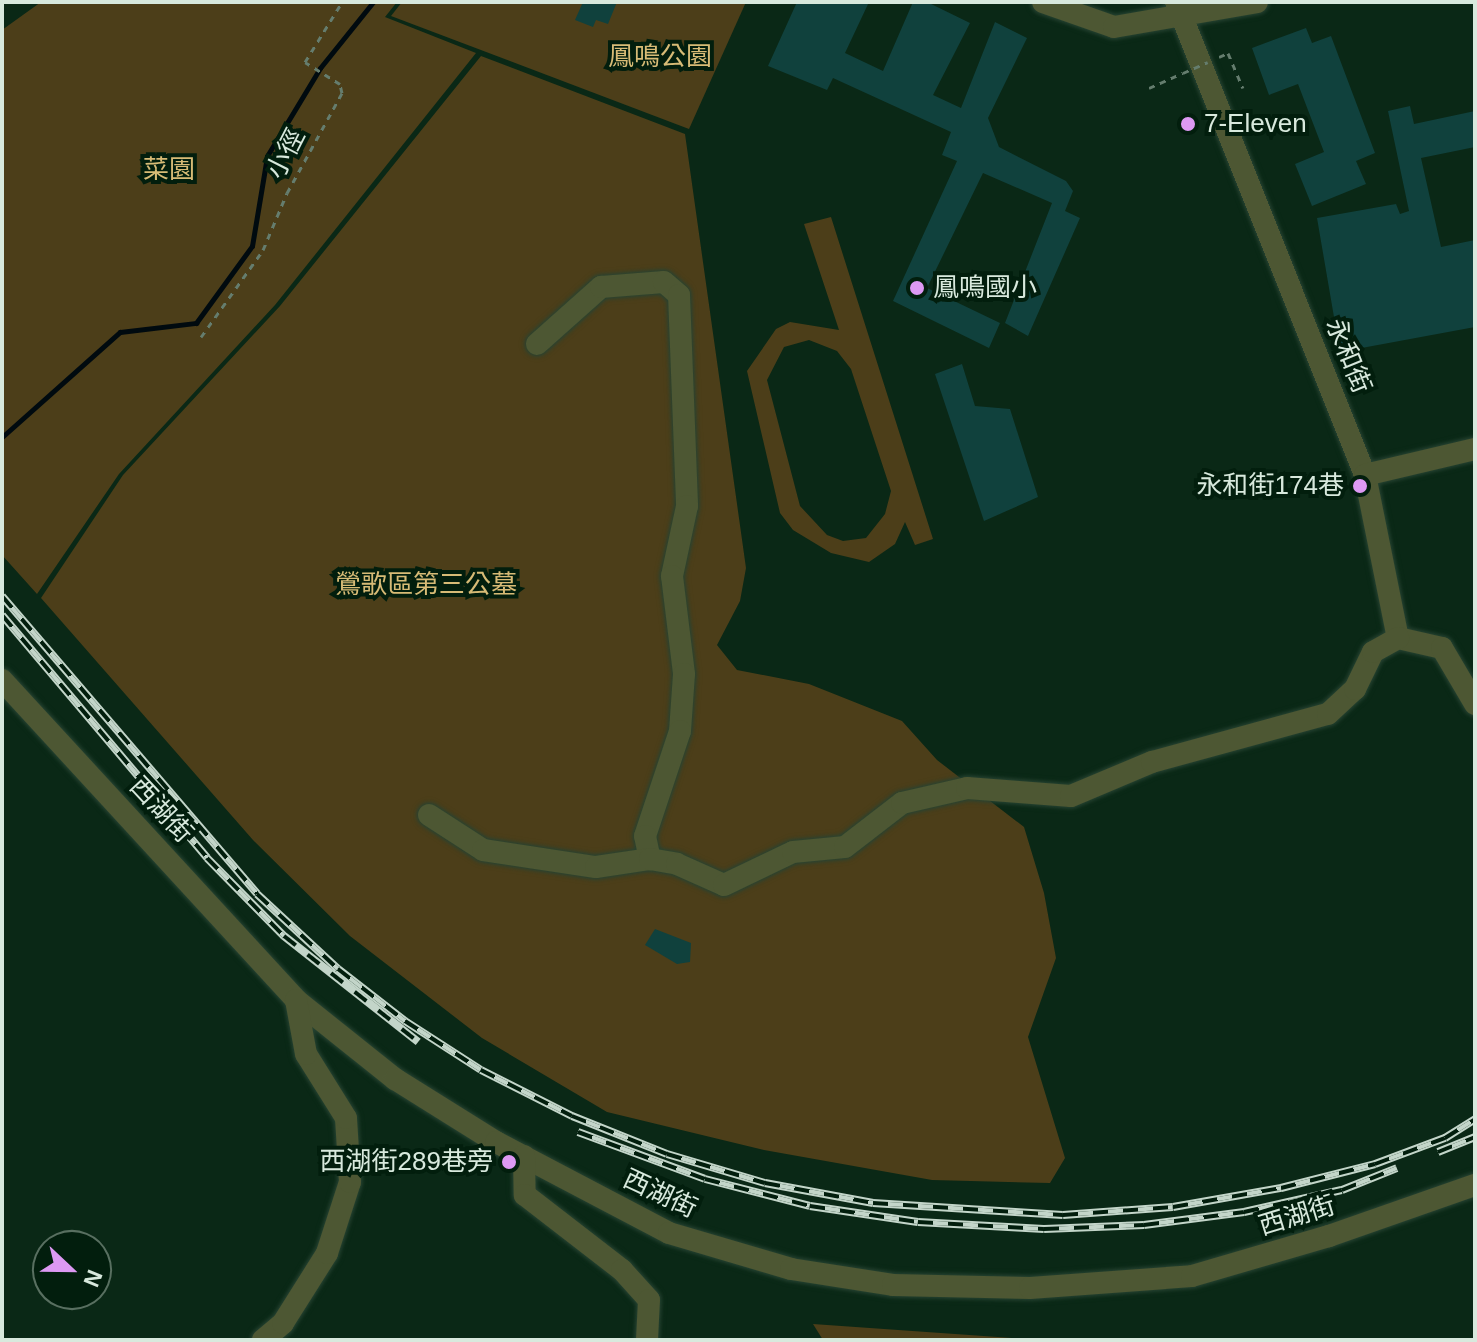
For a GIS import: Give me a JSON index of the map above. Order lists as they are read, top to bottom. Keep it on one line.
{"streets":{"street":["永和街","西湖街"],"path":["小徑"]},"parks":["鳳鳴公園","菜園","鶯歌區第三公墓"],"places":["7-Eleven","鳳鳴國小","永和街174巷","西湖街289巷旁"],"north":"right"}
